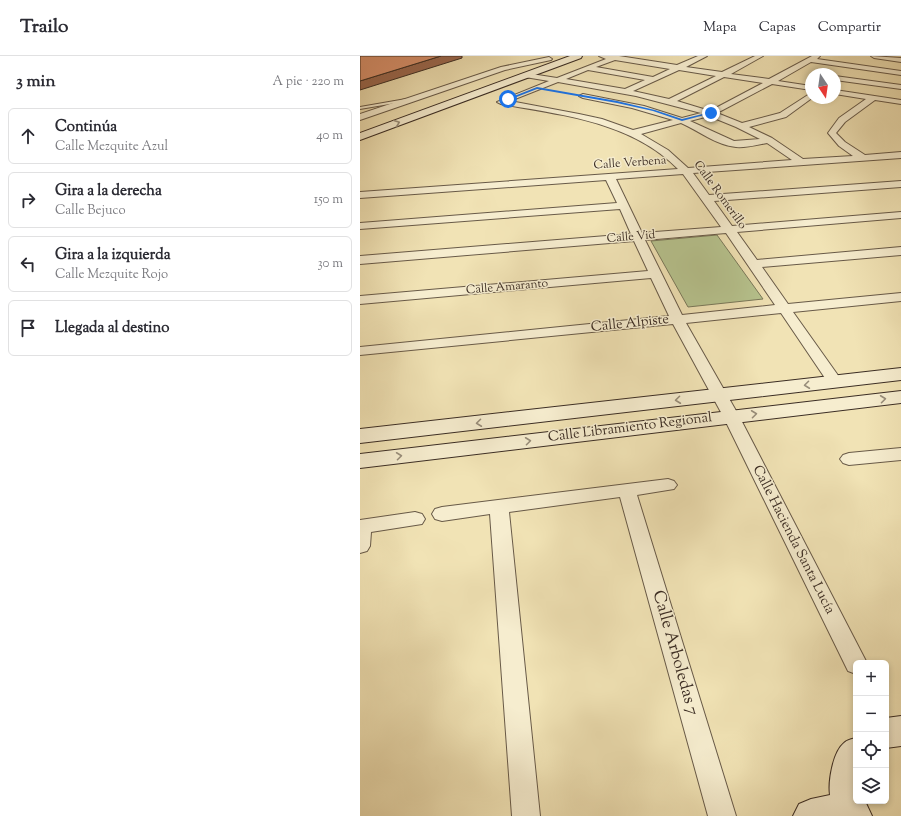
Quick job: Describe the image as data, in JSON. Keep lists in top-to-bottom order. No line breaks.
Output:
{"streets":{"main road":["Calle Libramiento Regional"],"street":["Calle Verbena","Calle Romerillo","Calle Vid","Calle Amaranto","Calle Alpiste","Calle Hacienda Santa Lucía","Calle Arboledas 7"]},"crossings":[["Calle Verbena","Calle Romerillo"],["Calle Verbena","Calle Hacienda Santa Lucía"],["Calle Romerillo","Calle Vid"],["Calle Romerillo","Calle Alpiste"],["Calle Romerillo","Calle Libramiento Regional"],["Calle Vid","Calle Hacienda Santa Lucía"],["Calle Amaranto","Calle Hacienda Santa Lucía"],["Calle Alpiste","Calle Hacienda Santa Lucía"],["Calle Libramiento Regional","Calle Hacienda Santa Lucía"]],"north":"bottom","page":{"header":"Trailo","nav":["Mapa","Capas","Compartir"],"heading":["3 min","A pie · 220 m"],"list":[["Continúa","Calle Mezquite Azul","40 m"],["Gira a la derecha","Calle Bejuco","150 m"],["Gira a la izquierda","Calle Mezquite Rojo","30 m"],"Llegada al destino"],"map_buttons":["+","−"]}}
